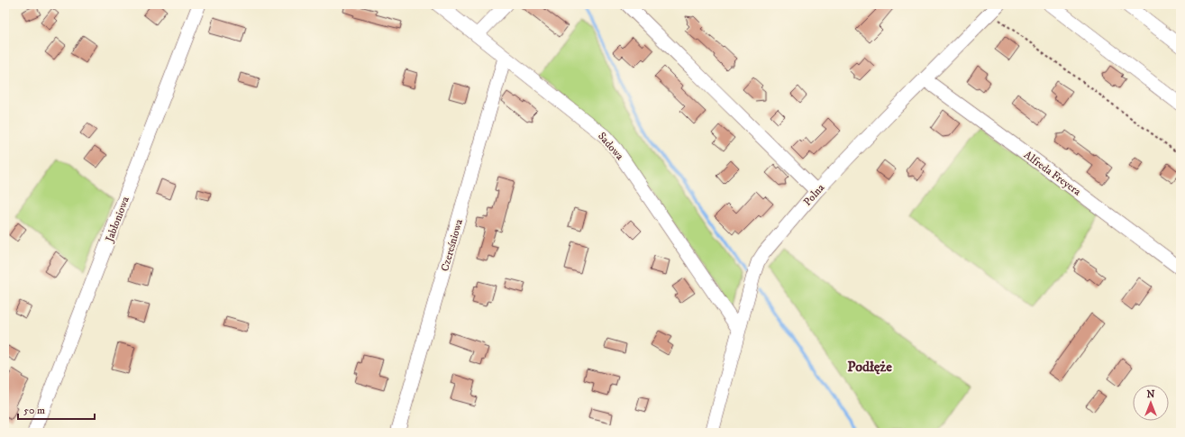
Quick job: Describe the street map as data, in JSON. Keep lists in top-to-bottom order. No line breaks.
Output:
{"streets":{"street":["Sadowa","Alfreda Freyera","Polna","Jabłoniowa","Czereśniowa"]},"crossings":[["Sadowa","Polna"],["Sadowa","Czereśniowa"],["Alfreda Freyera","Polna"]],"districts":["Podłęże"],"scale_bar":"50 m","north":"top"}
